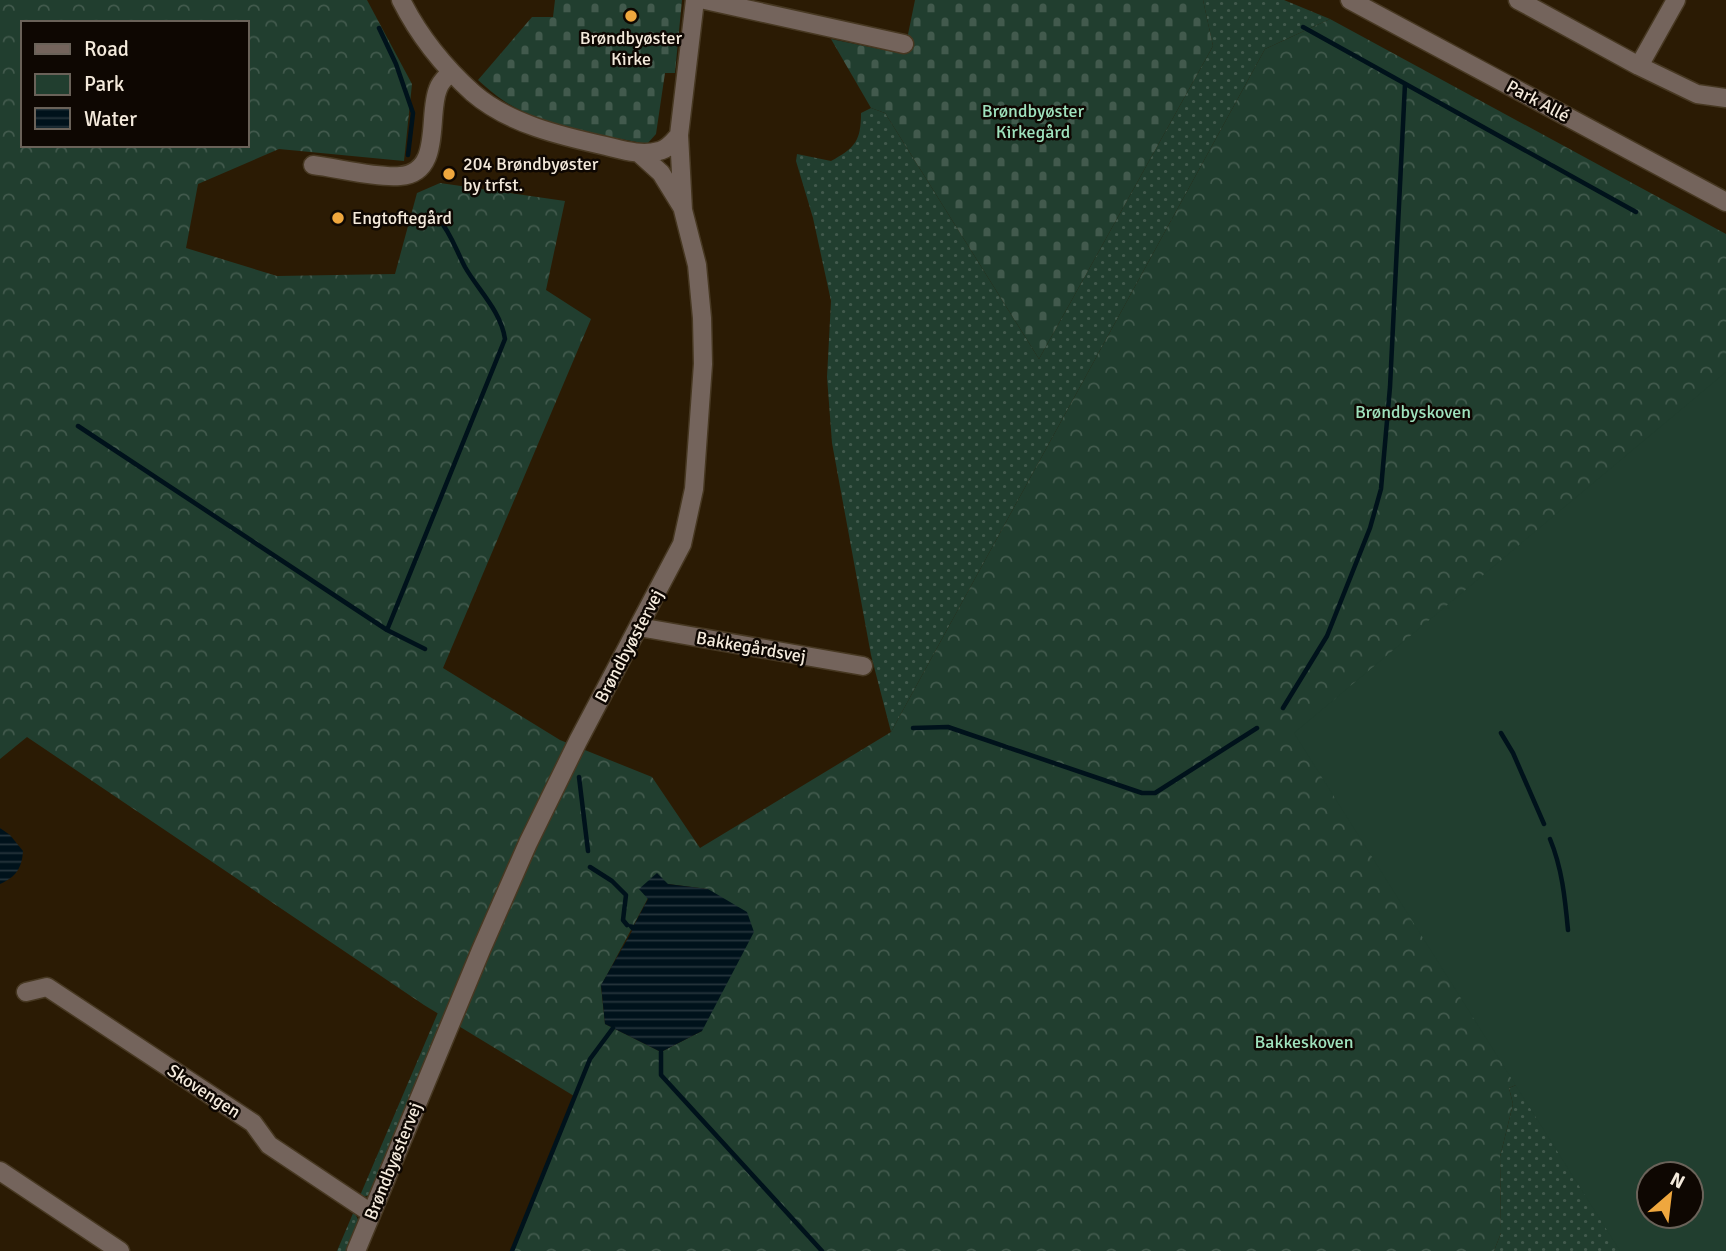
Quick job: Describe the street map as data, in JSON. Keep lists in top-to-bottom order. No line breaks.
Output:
{"streets":{"street":["Park Allé","Brøndbyøstervej","Bakkegårdsvej","Skovengen"]},"crossings":[["Brøndbyøstervej","Bakkegårdsvej"],["Brøndbyøstervej","Skovengen"]],"parks":["Brøndbyøster Kirkegård","Brøndbyskoven","Bakkeskoven"],"places":["Brøndbyøster Kirke","204 Brøndbyøster by trfst.","Engtoftegård"],"legend":["Road","Park","Water"],"north":"top right"}
